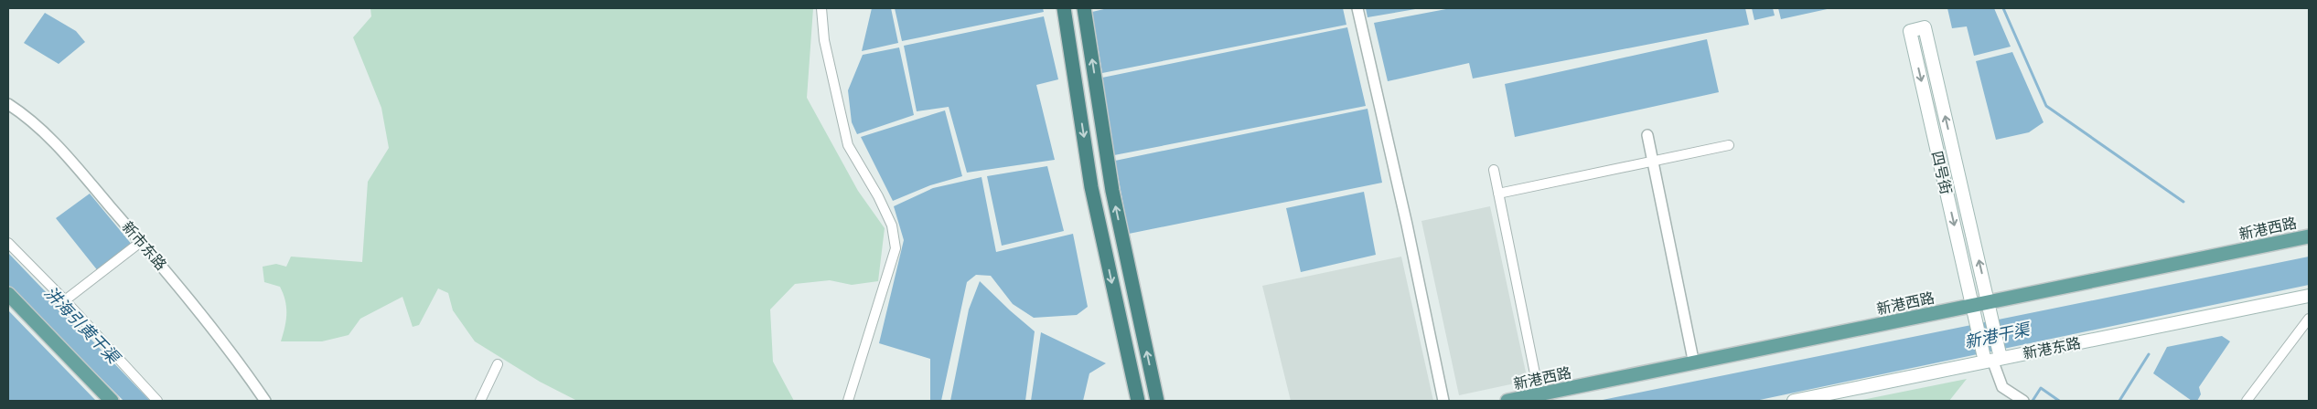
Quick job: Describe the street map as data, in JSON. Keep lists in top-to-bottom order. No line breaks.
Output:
{"streets":{"main road":["四号街","新港西路","新港东路"],"street":["新市东路"]},"crossings":[["四号街","新港东路"]],"water":["汫海引黄干渠","新港干渠"]}
